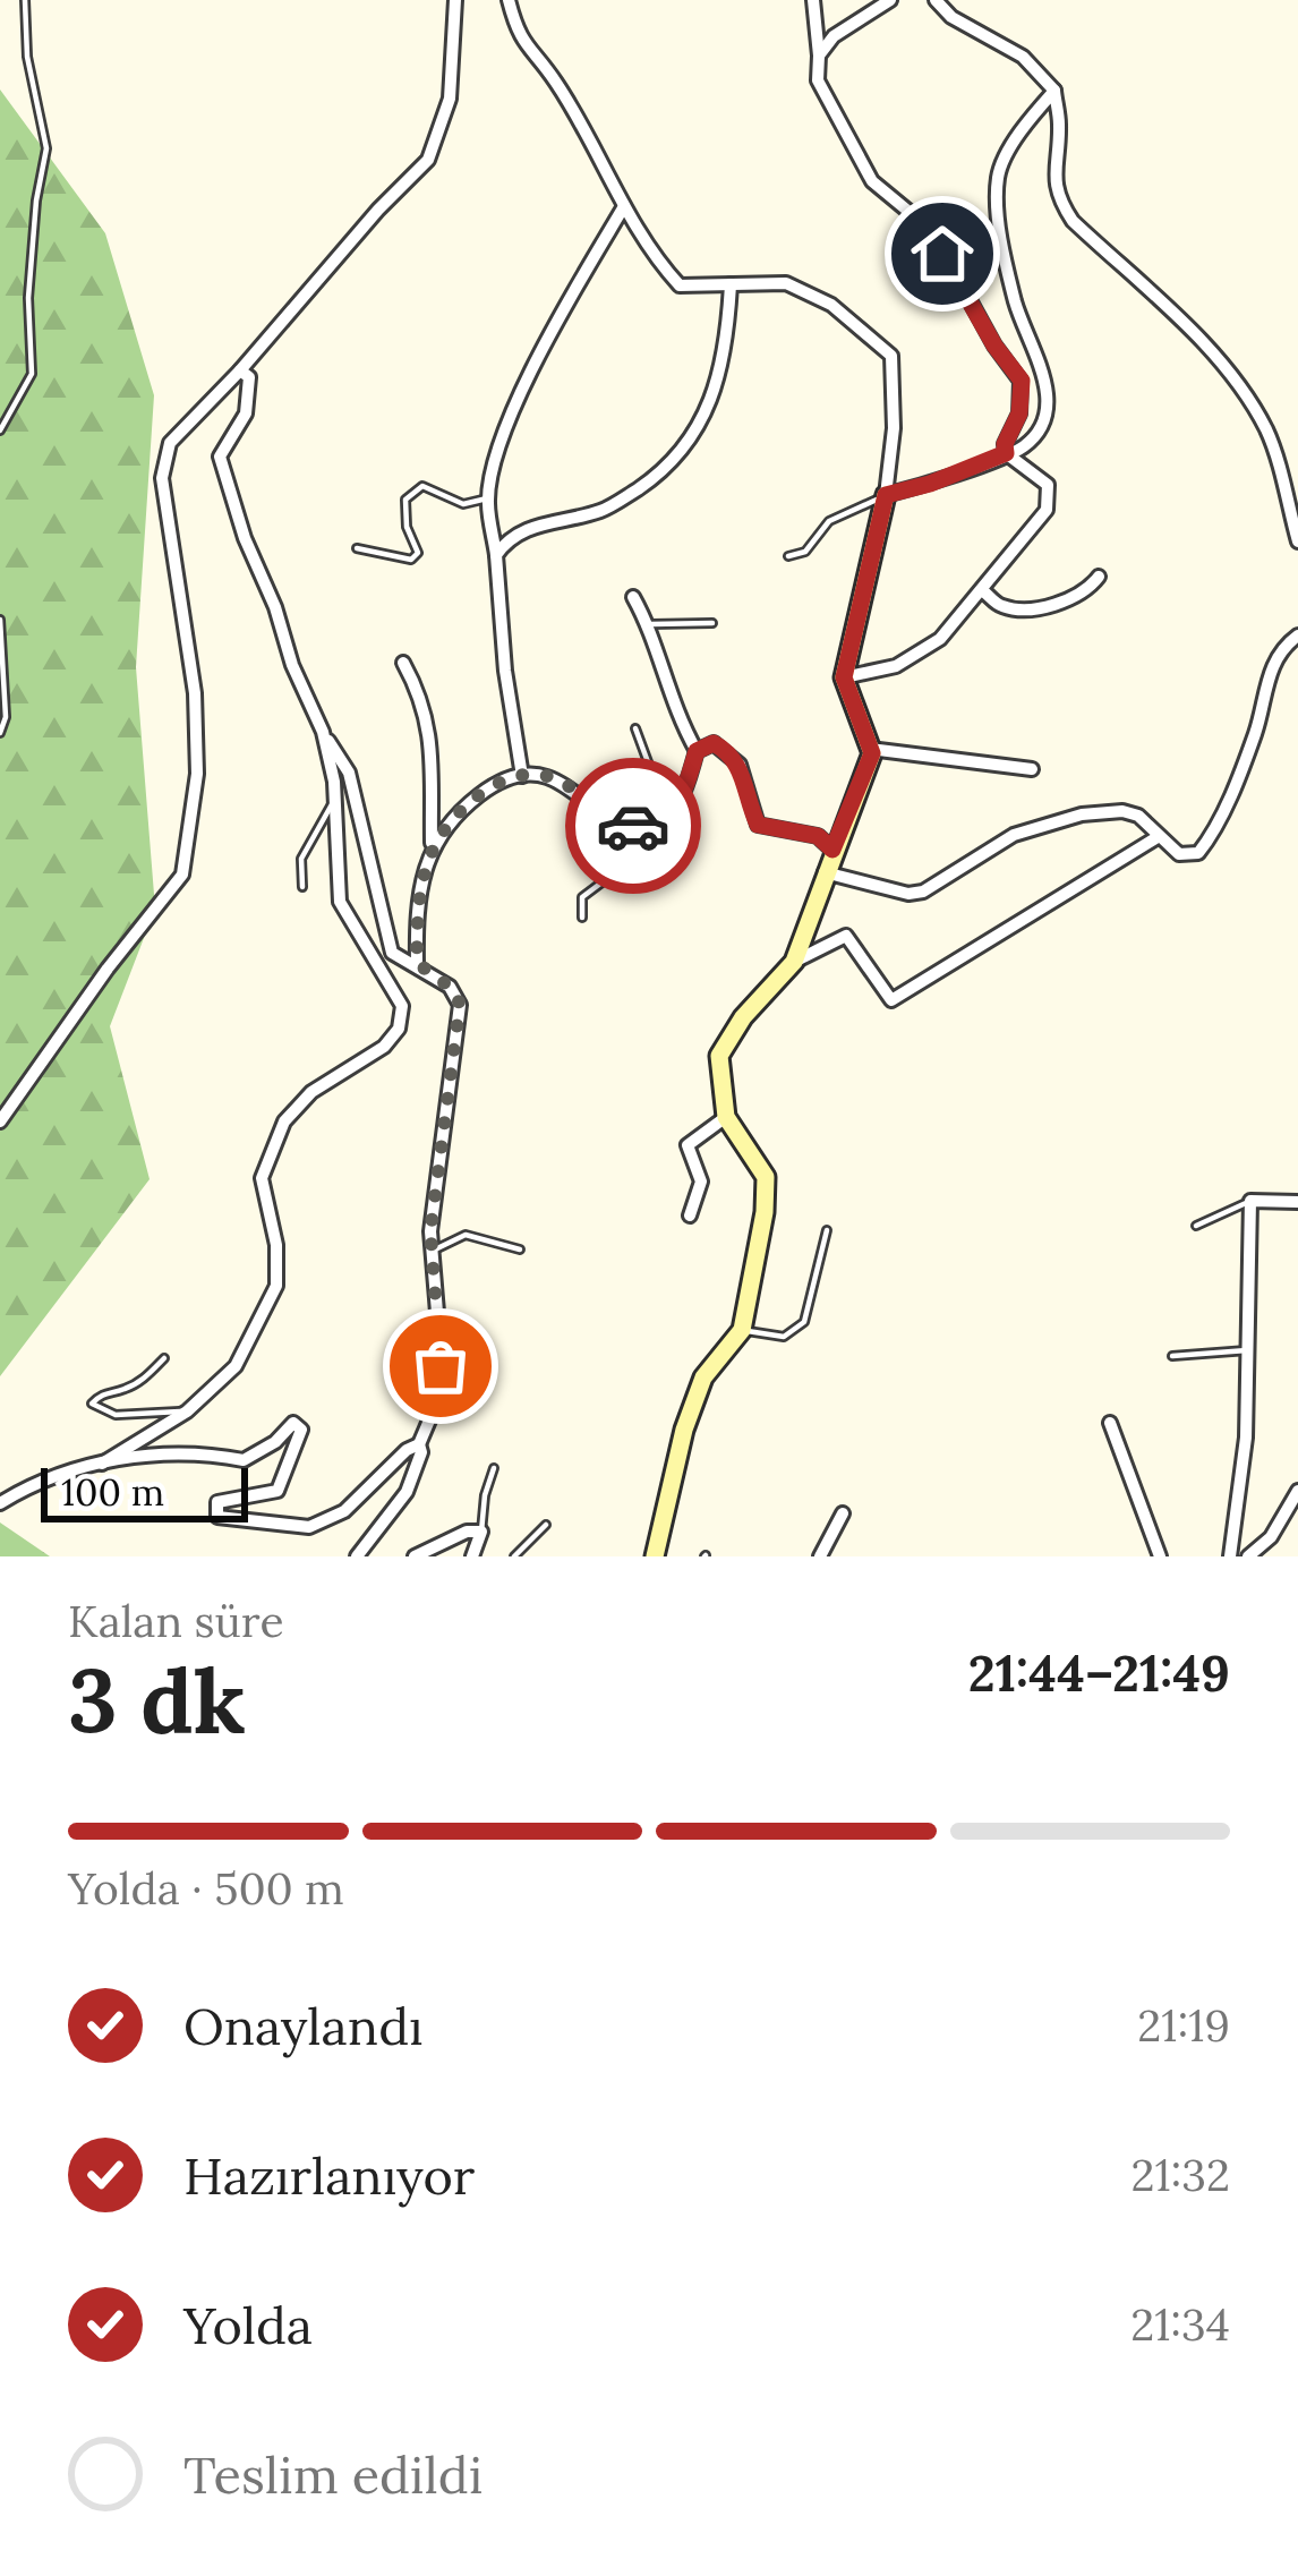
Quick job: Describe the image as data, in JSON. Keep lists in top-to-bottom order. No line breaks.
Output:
{"scale_bar":"100 m","page":{"scale":"100 m","heading":["3 dk","Kalan süre","21:44–21:49"],"bar":"Yolda · 500 m","list":[["Onaylandı","21:19"],["Hazırlanıyor","21:32"],["Yolda","21:34"],"Teslim edildi"]}}
